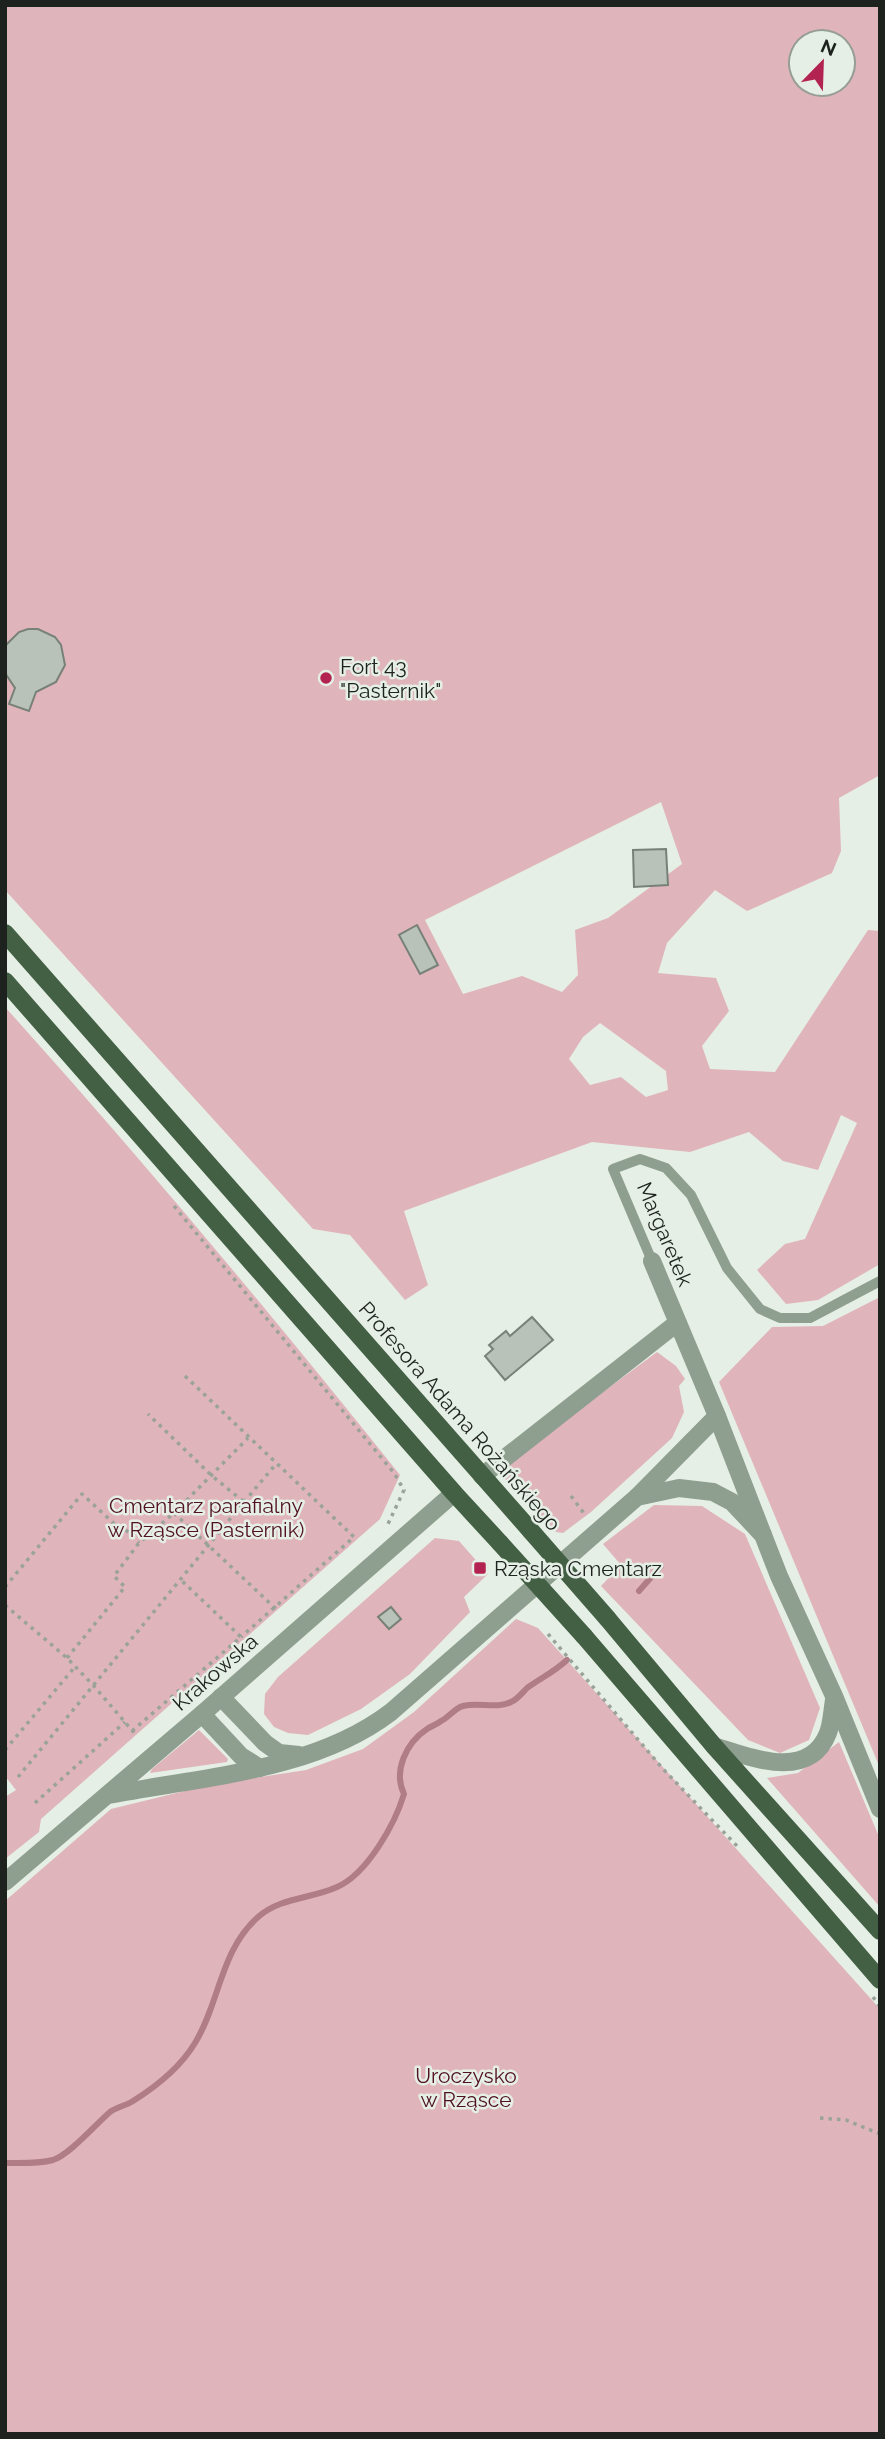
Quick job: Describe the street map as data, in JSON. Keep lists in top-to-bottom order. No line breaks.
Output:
{"streets":{"main road":["Profesora Adama Rożańskiego"],"street":["Margaretek","Krakowska"]},"parks":["Cmentarz parafialny w Rząsce (Pasternik)","Uroczysko w Rząsce"],"places":{"other":["Fort 43 \"Pasternik\""],"transit":["Rząska Cmentarz"]},"north":"top right"}
